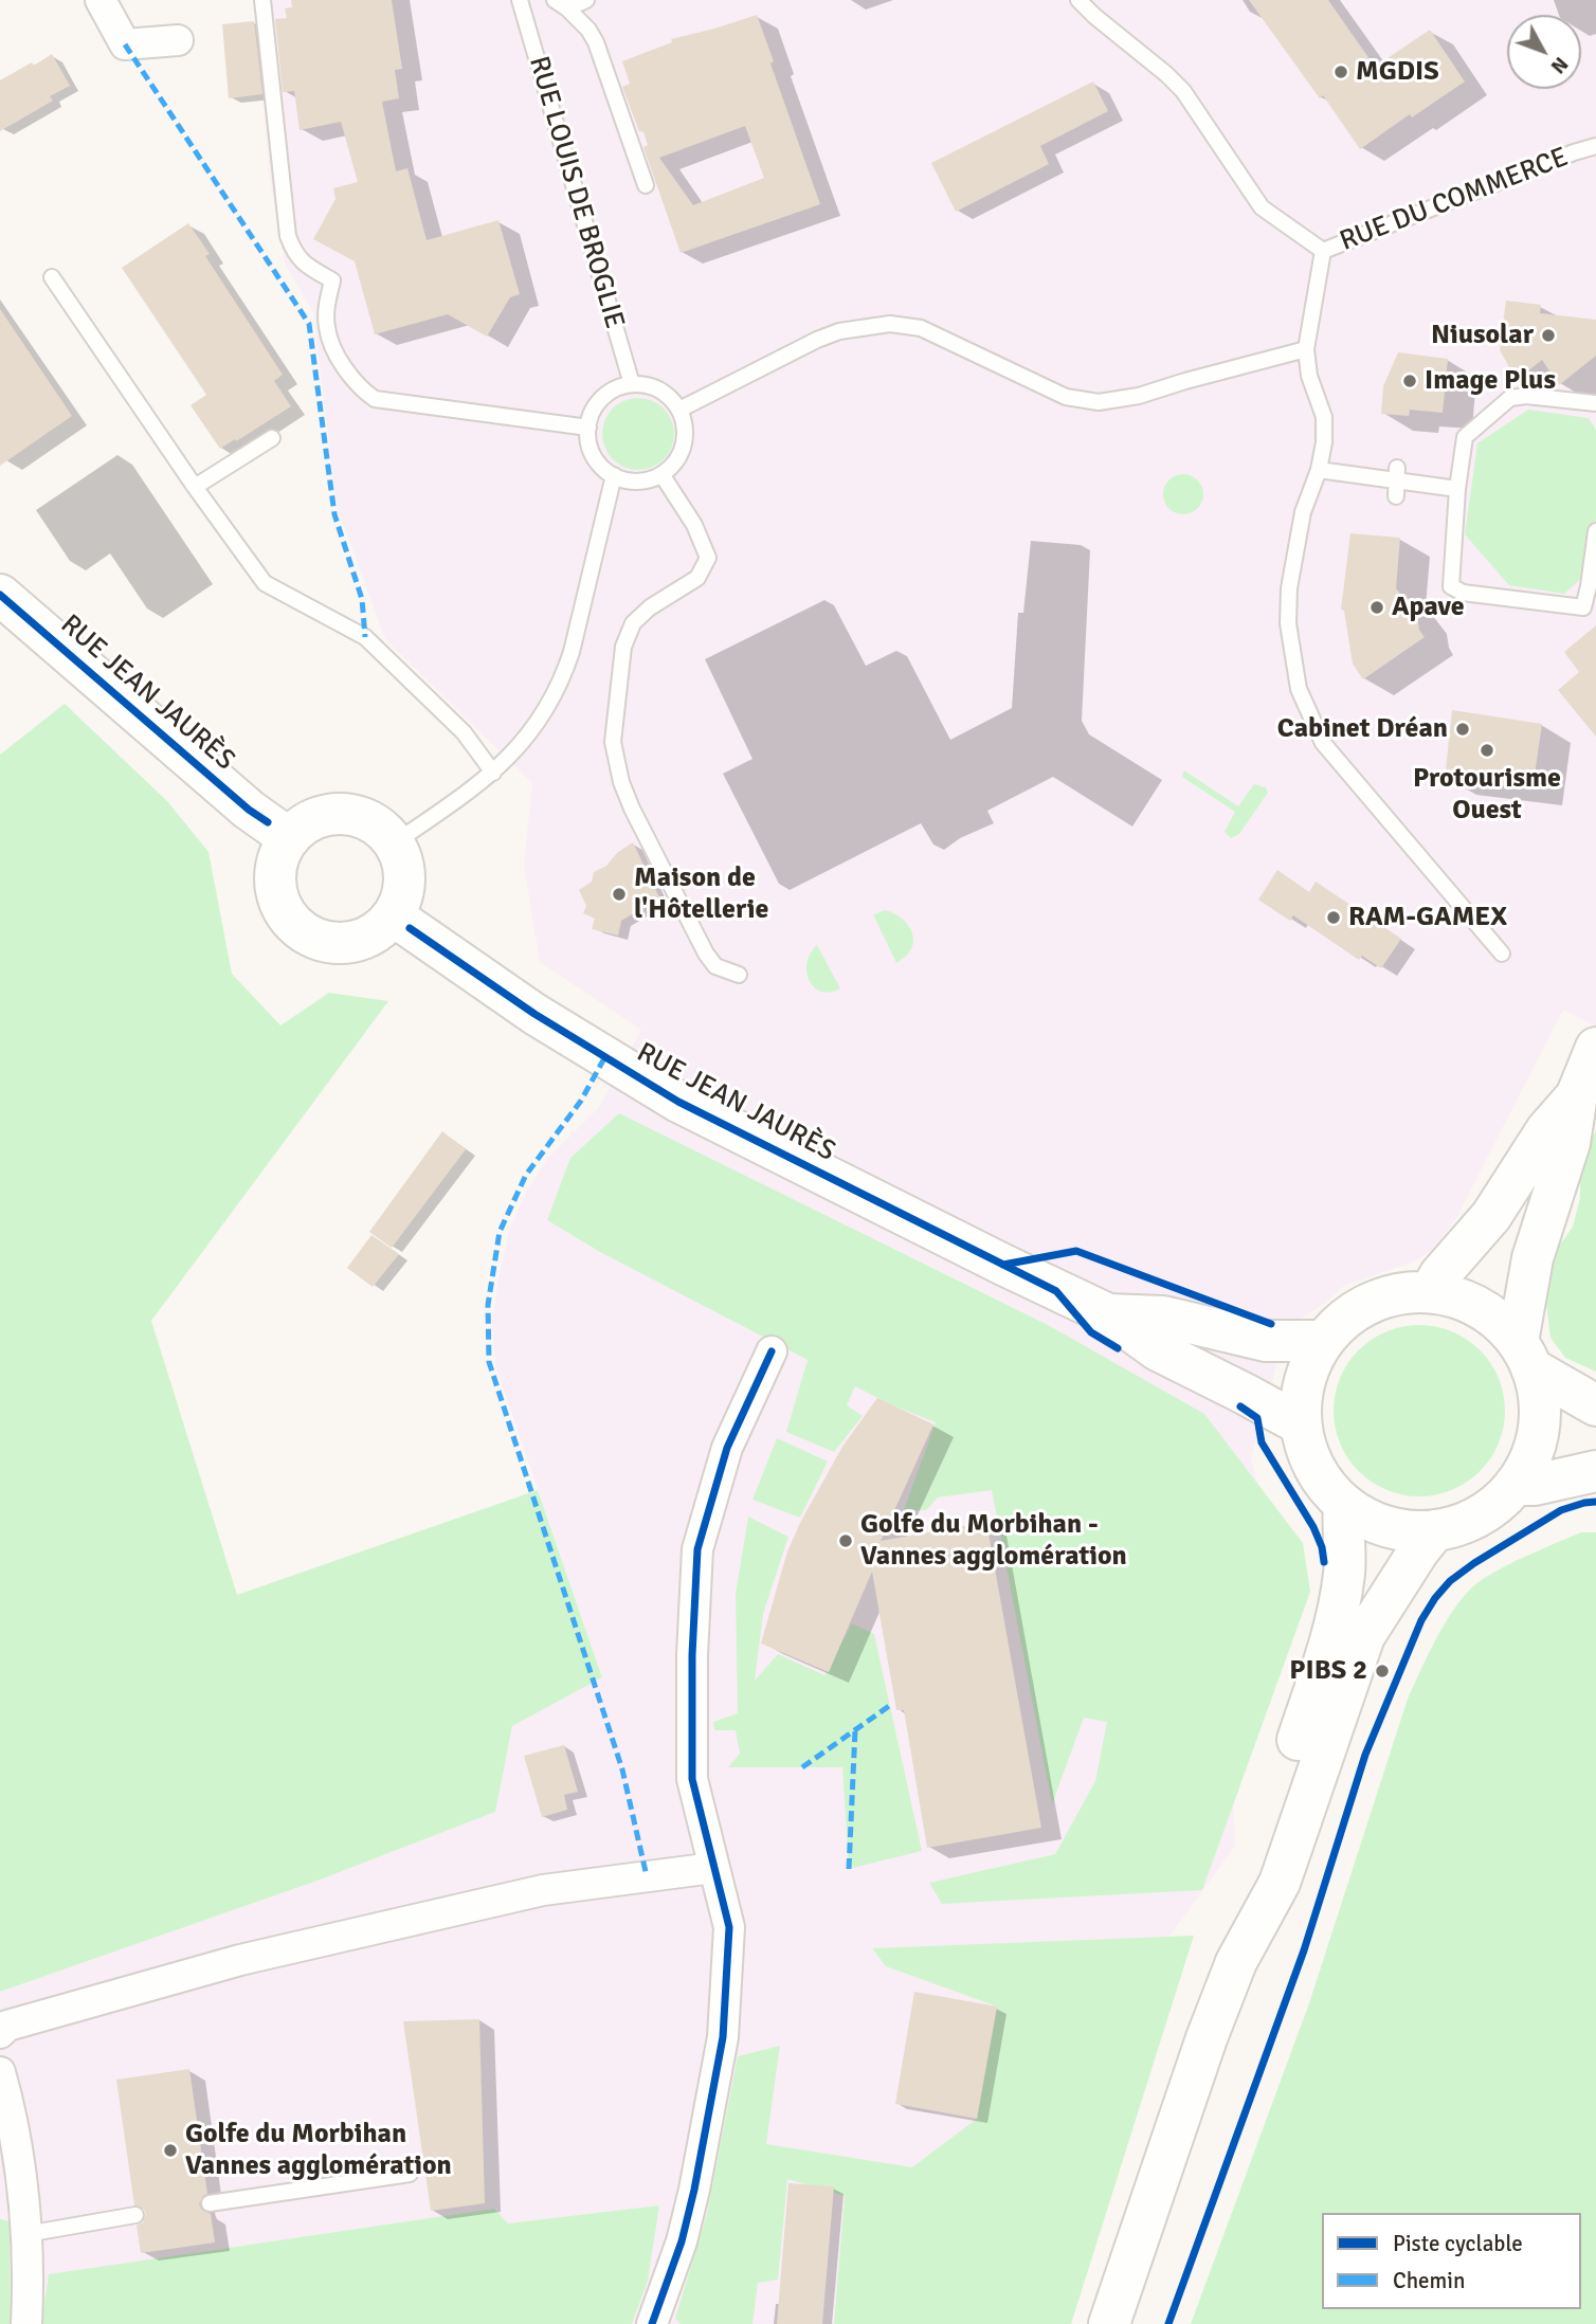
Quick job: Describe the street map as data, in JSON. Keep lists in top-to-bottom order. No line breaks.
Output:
{"streets":{"main road":["RUE JEAN JAURÈS"],"lane":["RUE LOUIS DE BROGLIE","RUE DU COMMERCE"]},"places":["MGDIS","Niusolar","Image Plus","Apave","Cabinet Dréan","Protourisme Ouest","Maison de l'Hôtellerie","RAM-GAMEX","Golfe du Morbihan - Vannes agglomération","PIBS 2","Golfe du Morbihan Vannes agglomération"],"legend":["Piste cyclable","Chemin"],"north":"bottom right"}
